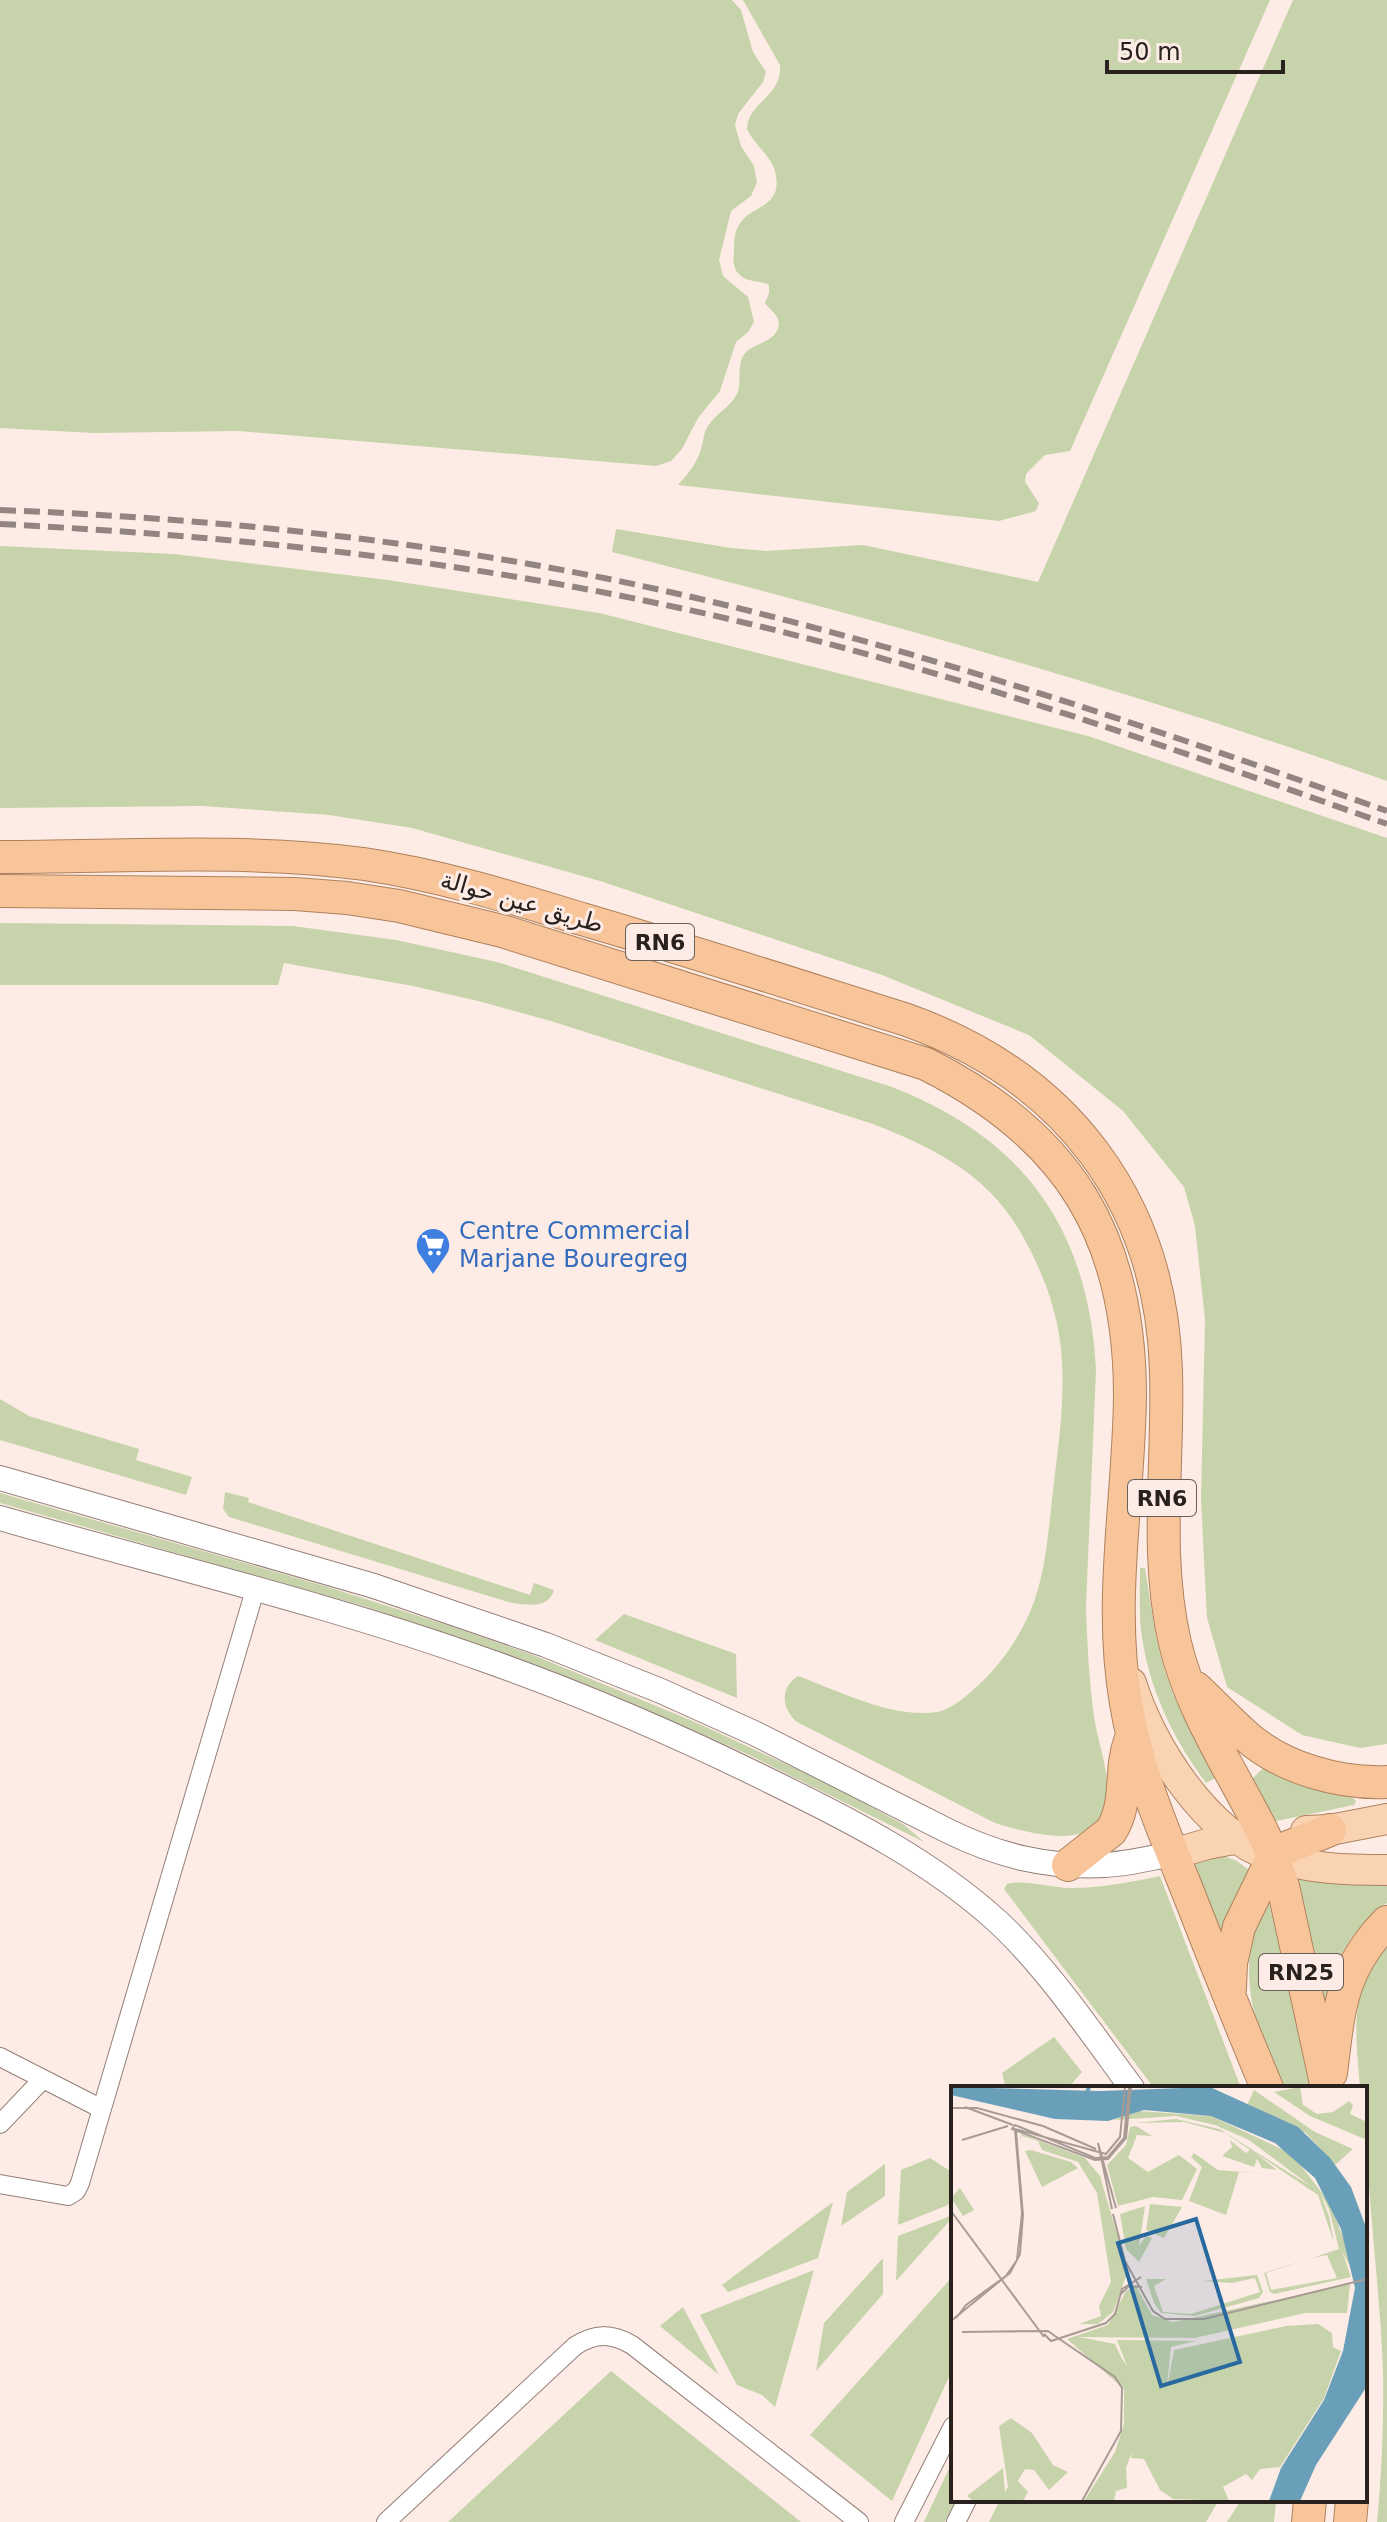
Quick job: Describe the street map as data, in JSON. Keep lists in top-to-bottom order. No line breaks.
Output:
{"streets":{"highway":["طريق عين حوالة","RN6","RN25"]},"crossings":[["طريق عين حوالة","RN6"],["RN6","RN25"]],"places":{"supermarket":["Centre Commercial Marjane Bouregreg"]},"scale_bar":"50 m"}
